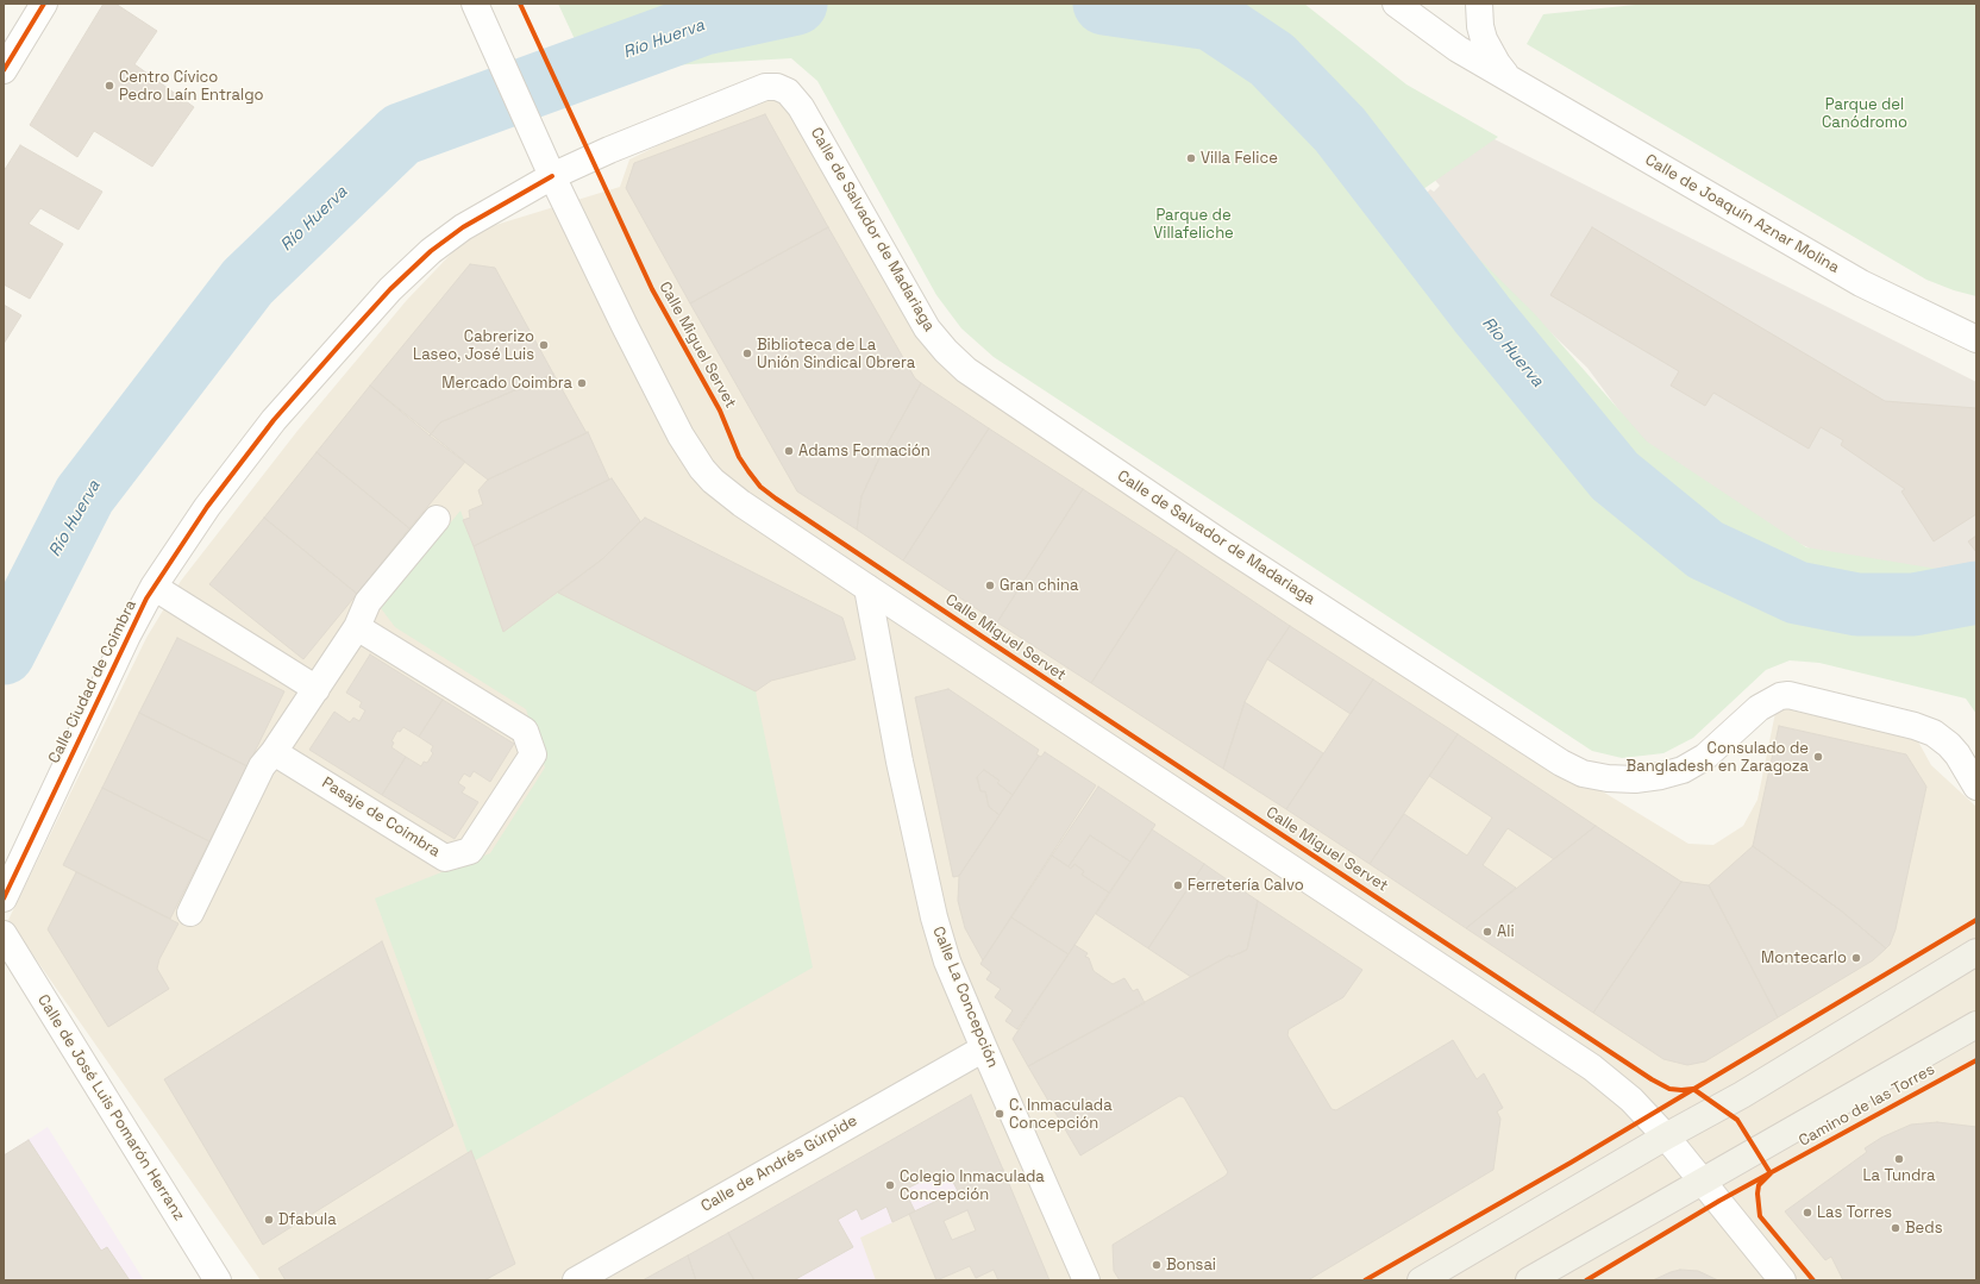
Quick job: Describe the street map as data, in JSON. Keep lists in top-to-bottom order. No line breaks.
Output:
{"streets":{"main road":["Camino de las Torres"],"street":["Calle de Joaquín Aznar Molina","Calle de Salvador de Madariaga","Calle Ciudad de Coimbra","Pasaje de Coimbra","Calle La Concepción","Calle de José Luis Pomarón Herranz","Calle de Andrés Gúrpide"],"cycle path":["Calle Miguel Servet"]},"crossings":[["Calle de Salvador de Madariaga","Calle Ciudad de Coimbra"],["Calle La Concepción","Calle de Andrés Gúrpide"]],"water":["Río Huerva"],"parks":["Parque del Canódromo","Parque de Villafeliche"],"places":["Centro Cívico Pedro Laín Entralgo","Villa Felice","Cabrerizo Laseo, José Luis","Biblioteca de La Unión Sindical Obrera","Mercado Coimbra","Adams Formación","Gran china","Consulado de Bangladesh en Zaragoza","Ferretería Calvo","Ali","Montecarlo","C. Inmaculada Concepción","La Tundra","Colegio Inmaculada Concepción","Las Torres","Dfabula","Beds","Bonsai"]}
